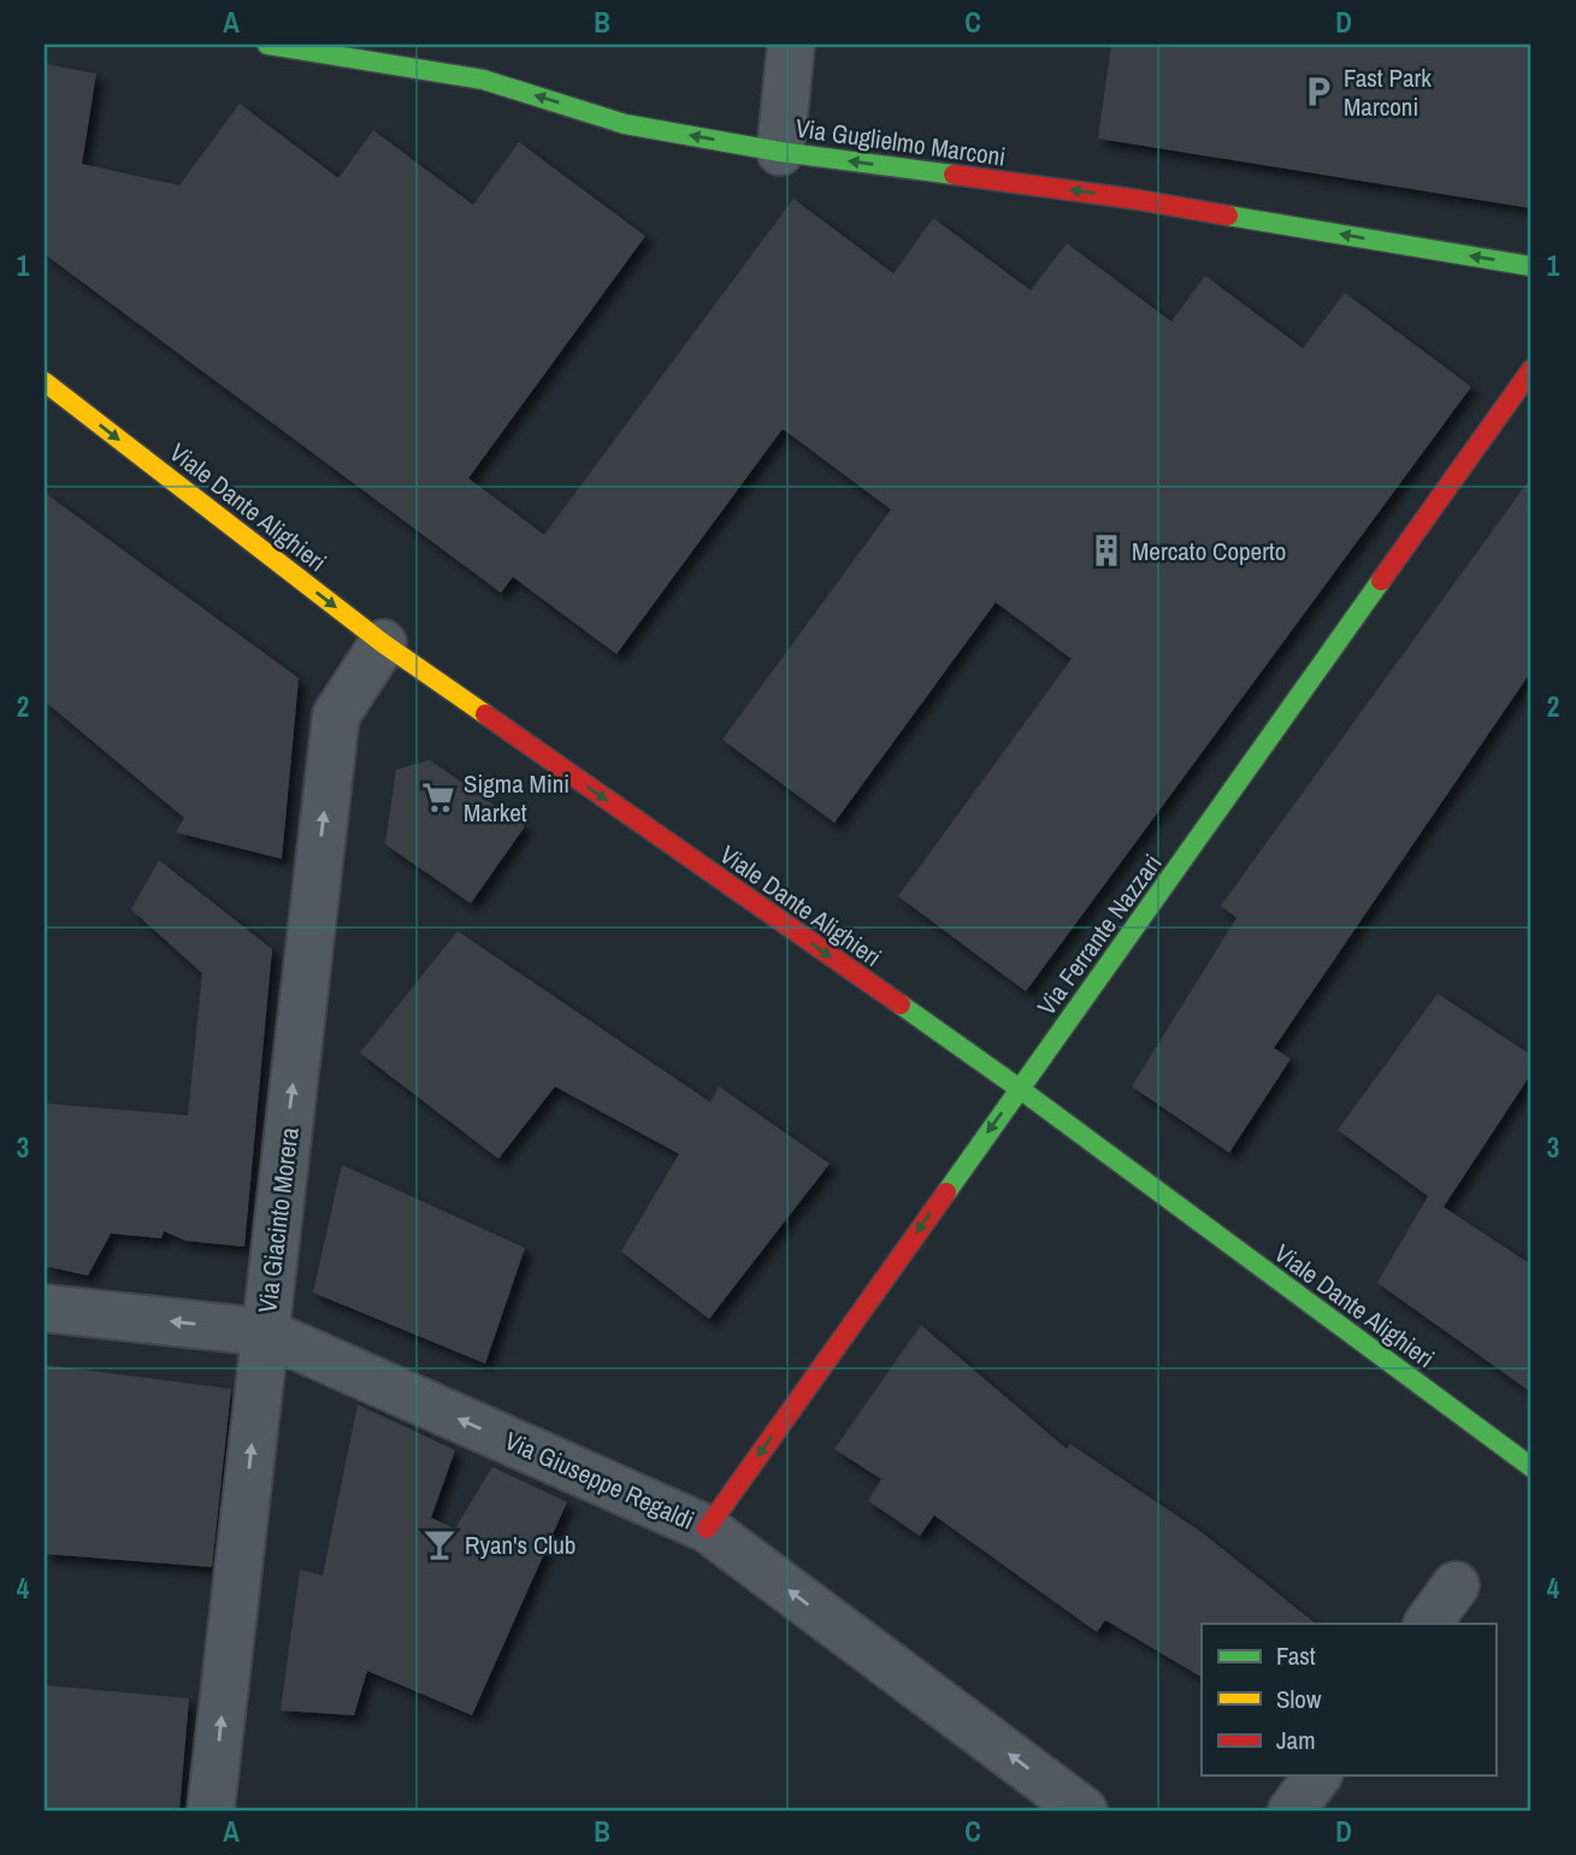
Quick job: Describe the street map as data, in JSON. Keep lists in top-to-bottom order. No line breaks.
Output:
{"streets":{"main road":["Via Guglielmo Marconi","Viale Dante Alighieri","Via Ferrante Nazzari"],"street":["Via Giacinto Morera","Via Giuseppe Regaldi"]},"crossings":[["Viale Dante Alighieri","Via Ferrante Nazzari"],["Viale Dante Alighieri","Via Giacinto Morera"],["Via Ferrante Nazzari","Via Giuseppe Regaldi"],["Via Giacinto Morera","Via Giuseppe Regaldi"]],"one_way":["Via Guglielmo Marconi","Viale Dante Alighieri","Via Ferrante Nazzari","Via Giacinto Morera","Via Giuseppe Regaldi"],"places":{"parking":["Fast Park Marconi"],"building":["Mercato Coperto"],"supermarket":["Sigma Mini Market"],"bar":["Ryan's Club"]},"legend":["Fast","Slow","Jam"],"grid":{"columns":["A","B","C","D"],"rows":["1","2","3","4"]}}
